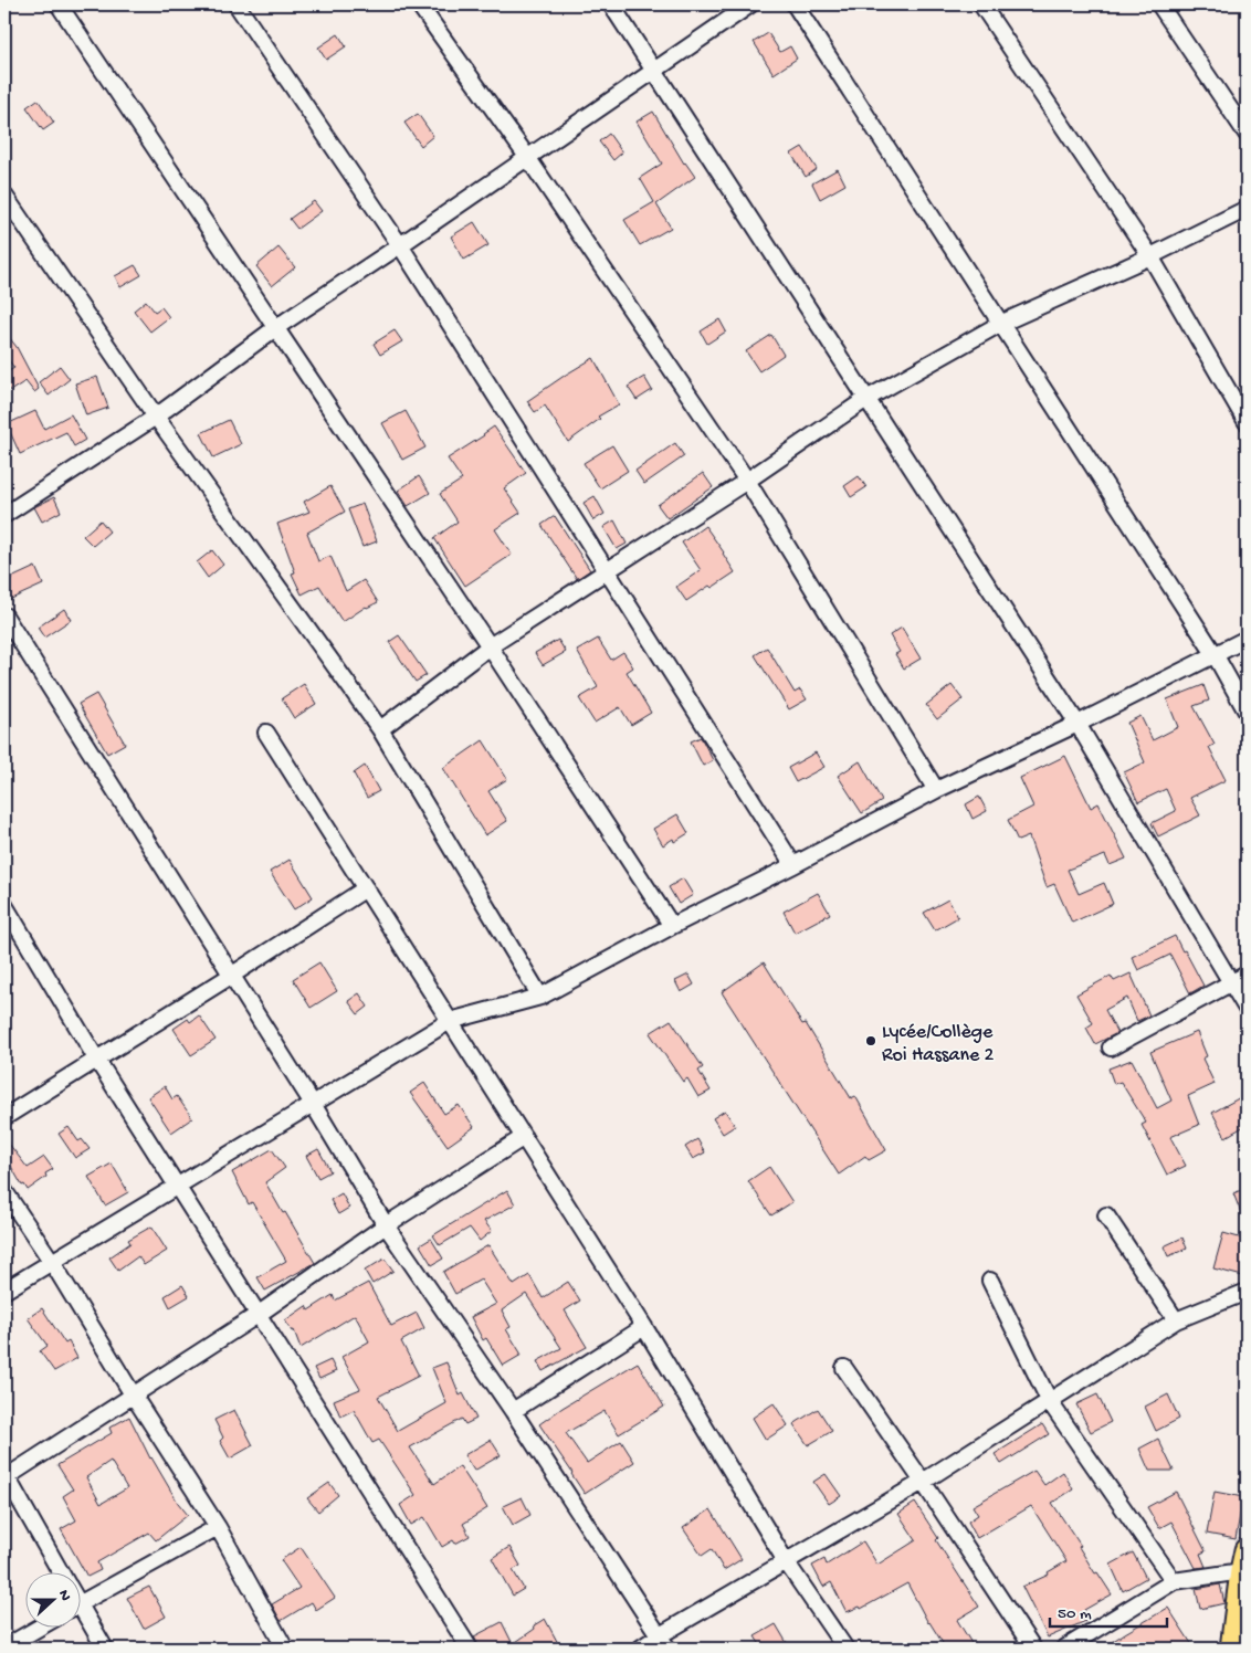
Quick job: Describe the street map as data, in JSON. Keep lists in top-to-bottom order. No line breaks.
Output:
{"places":["Lycée/Collège Roi Hassane 2"],"scale_bar":"50 m","north":"right"}
